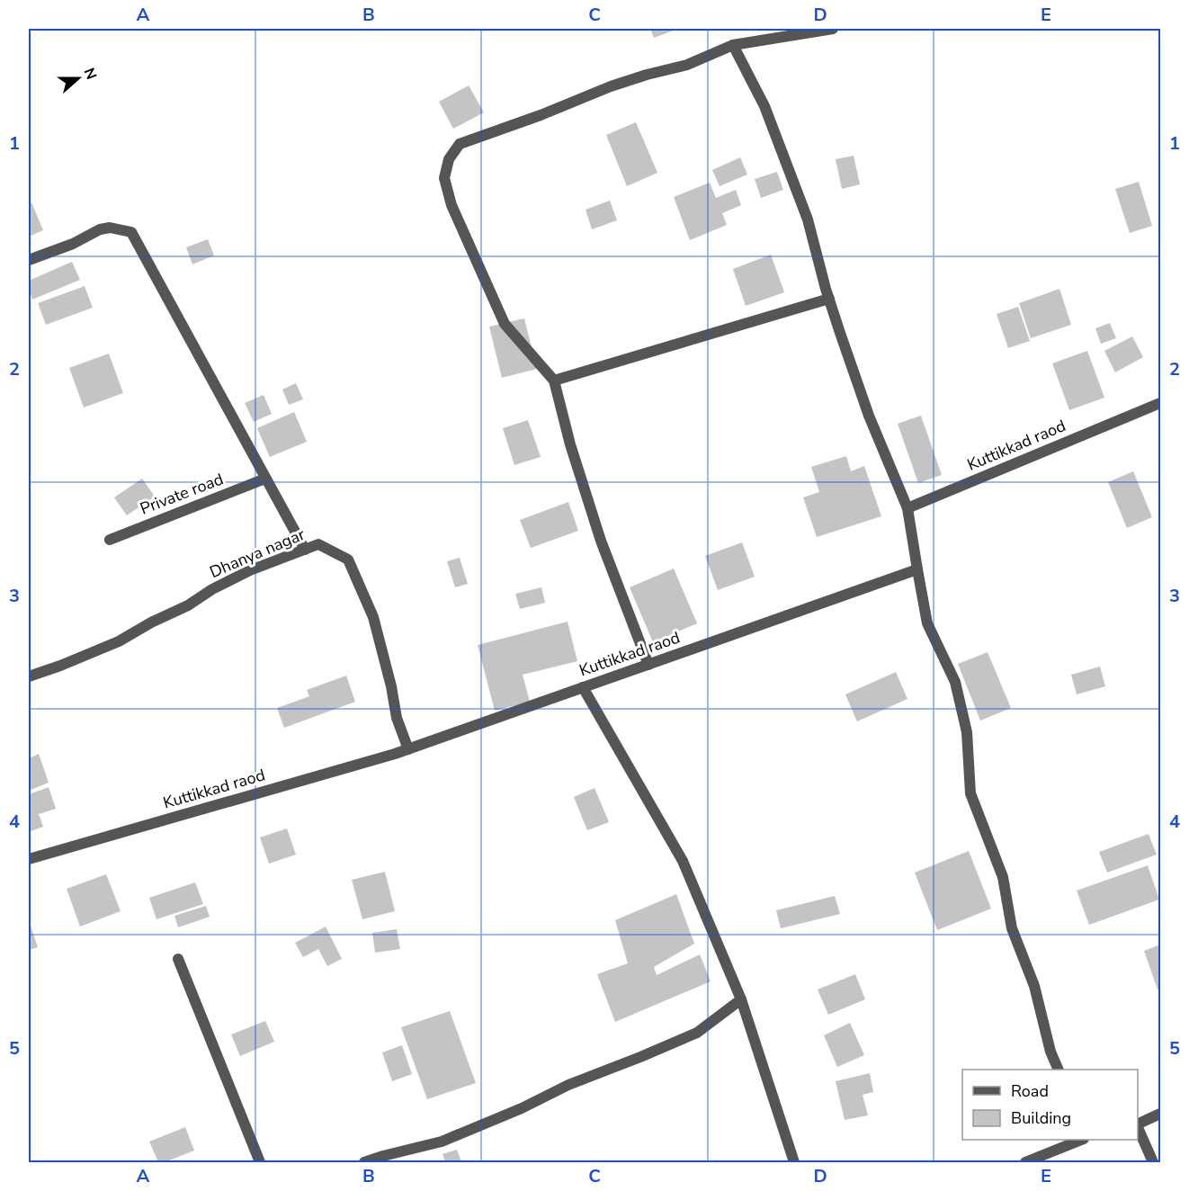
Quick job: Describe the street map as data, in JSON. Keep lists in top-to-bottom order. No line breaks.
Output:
{"streets":{"street":["Kuttikkad raod","Private road","Dhanya nagar"]},"crossings":[["Kuttikkad raod","Dhanya nagar"]],"legend":["Road","Building"],"north":"right","grid":{"columns":["A","B","C","D","E"],"rows":["1","2","3","4","5"]}}
